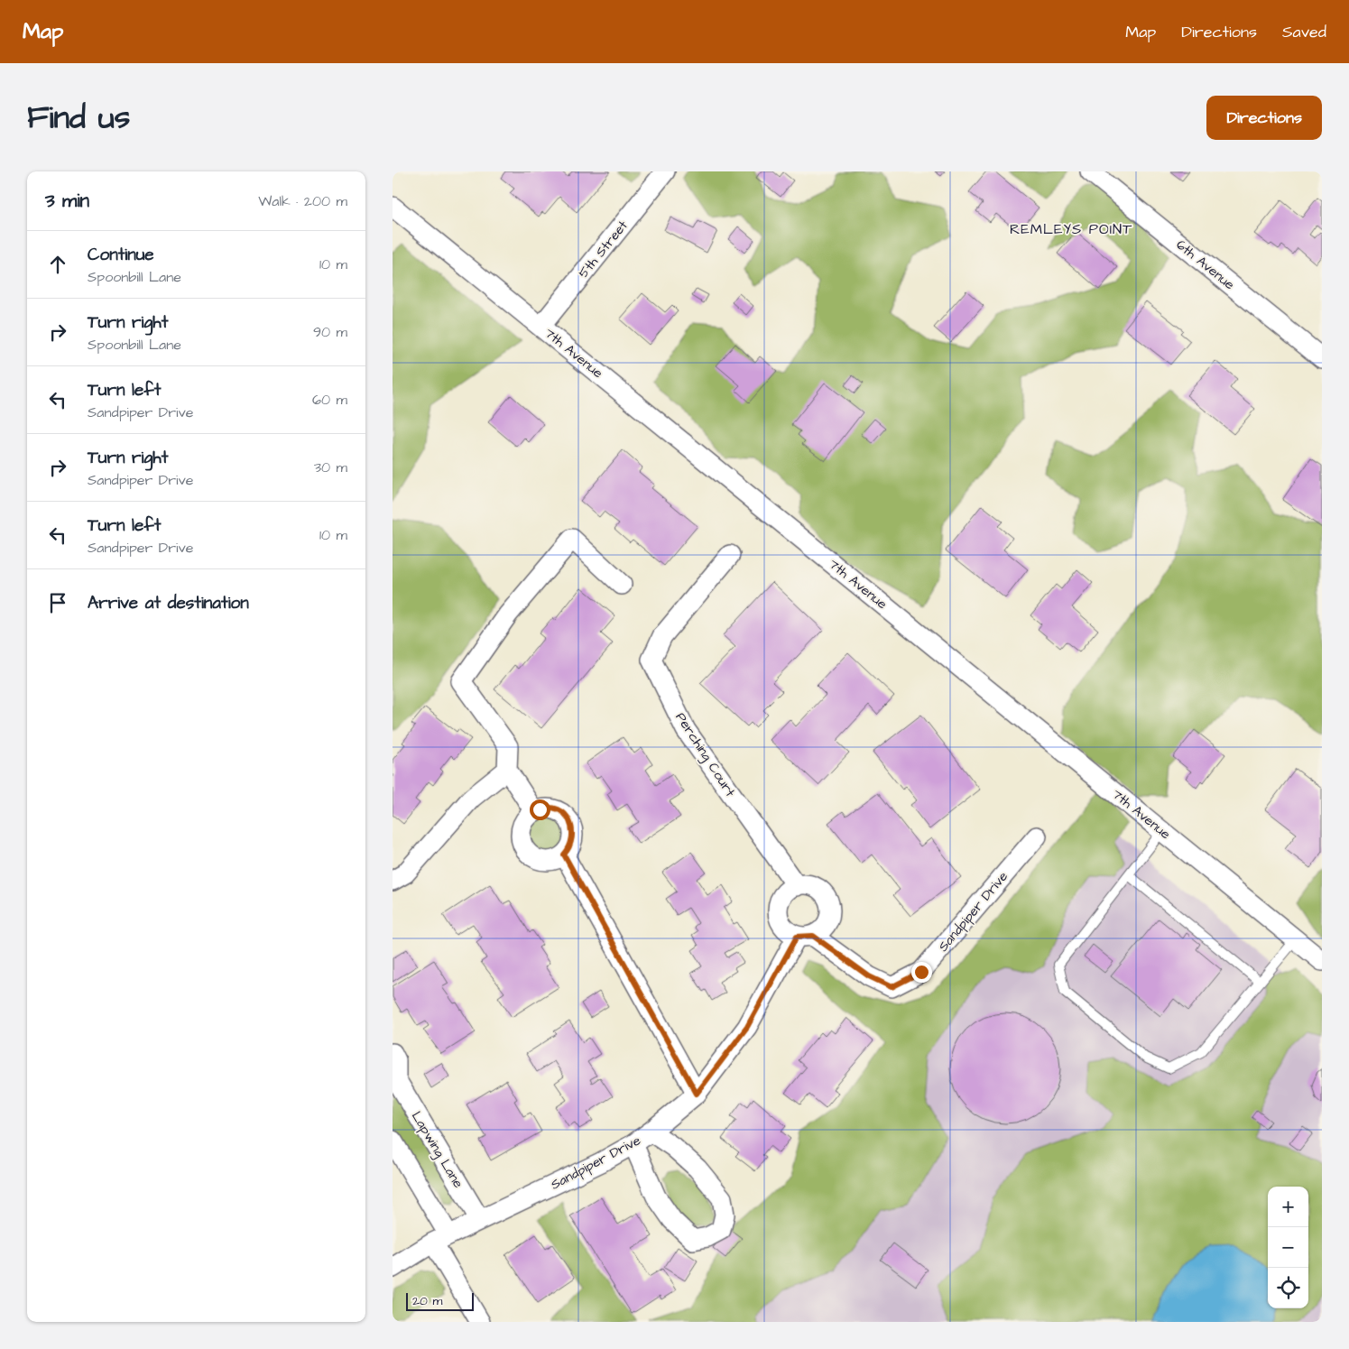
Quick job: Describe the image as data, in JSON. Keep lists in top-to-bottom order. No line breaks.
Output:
{"streets":{"street":["5th Street","6th Avenue","7th Avenue","Perching Court","Sandpiper Drive","Lapwing Lane"]},"crossings":[["5th Street","7th Avenue"],["Perching Court","Sandpiper Drive"],["Sandpiper Drive","Lapwing Lane"]],"districts":["REMLEYS POINT"],"scale_bar":"20 m","page":{"header":"Map","nav":["Map","Directions","Saved"],"title":"Find us","buttons":"Directions","heading":["3 min","Walk · 200 m"],"list":[["Continue","Spoonbill Lane","10 m"],["Turn right","Spoonbill Lane","90 m"],["Turn left","Sandpiper Drive","60 m"],["Turn right","Sandpiper Drive","30 m"],["Turn left","Sandpiper Drive","10 m"],"Arrive at destination"],"map_buttons":["+","−"],"scale":"20 m"}}
